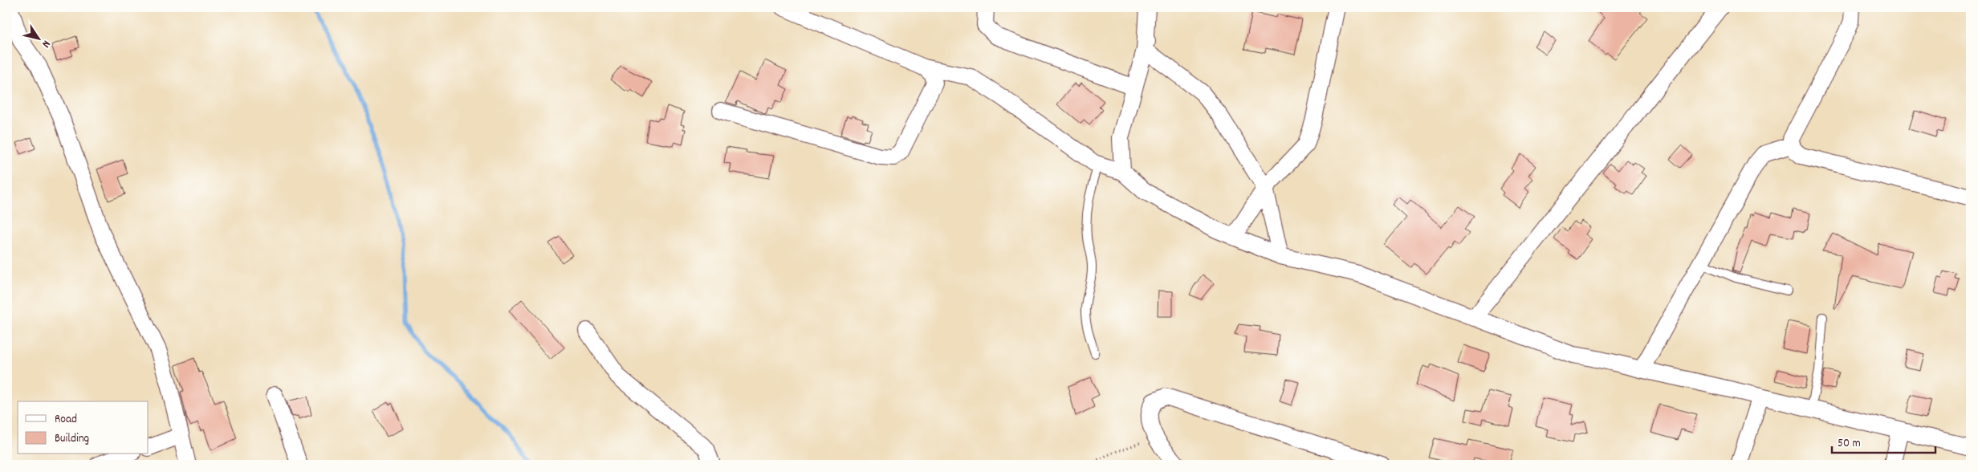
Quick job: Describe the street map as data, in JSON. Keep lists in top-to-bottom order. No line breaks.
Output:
{"legend":["Road","Building"],"scale_bar":"50 m","north":"bottom right"}
